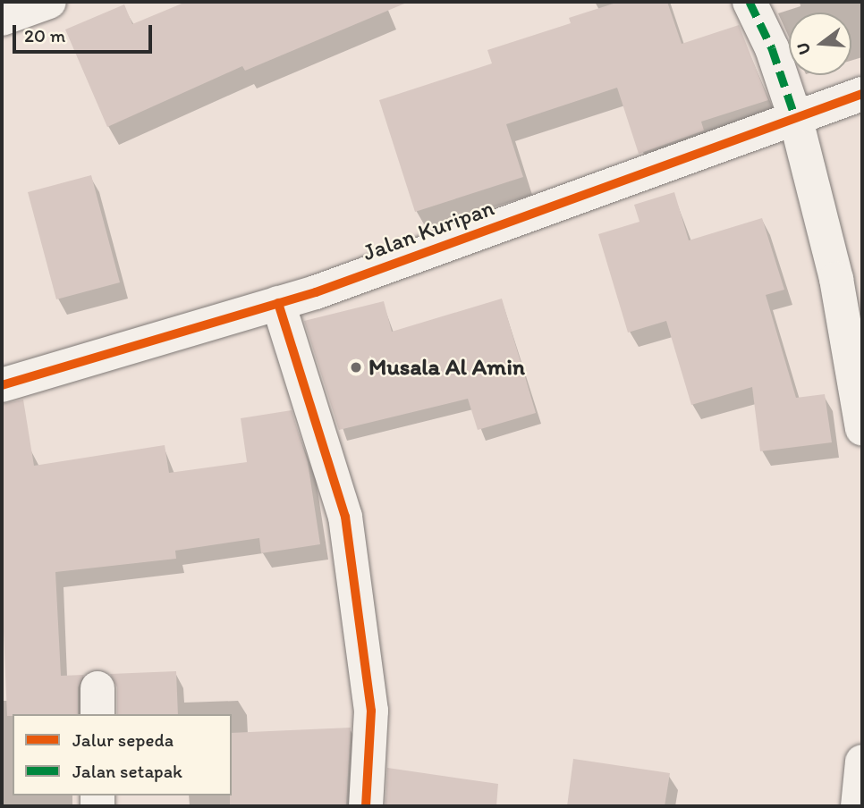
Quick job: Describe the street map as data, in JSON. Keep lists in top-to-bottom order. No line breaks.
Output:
{"streets":{"street":["Jalan Kuripan"]},"places":["Musala Al Amin"],"legend":["Jalur sepeda","Jalan setapak"],"scale_bar":"20 m","north":"left"}
